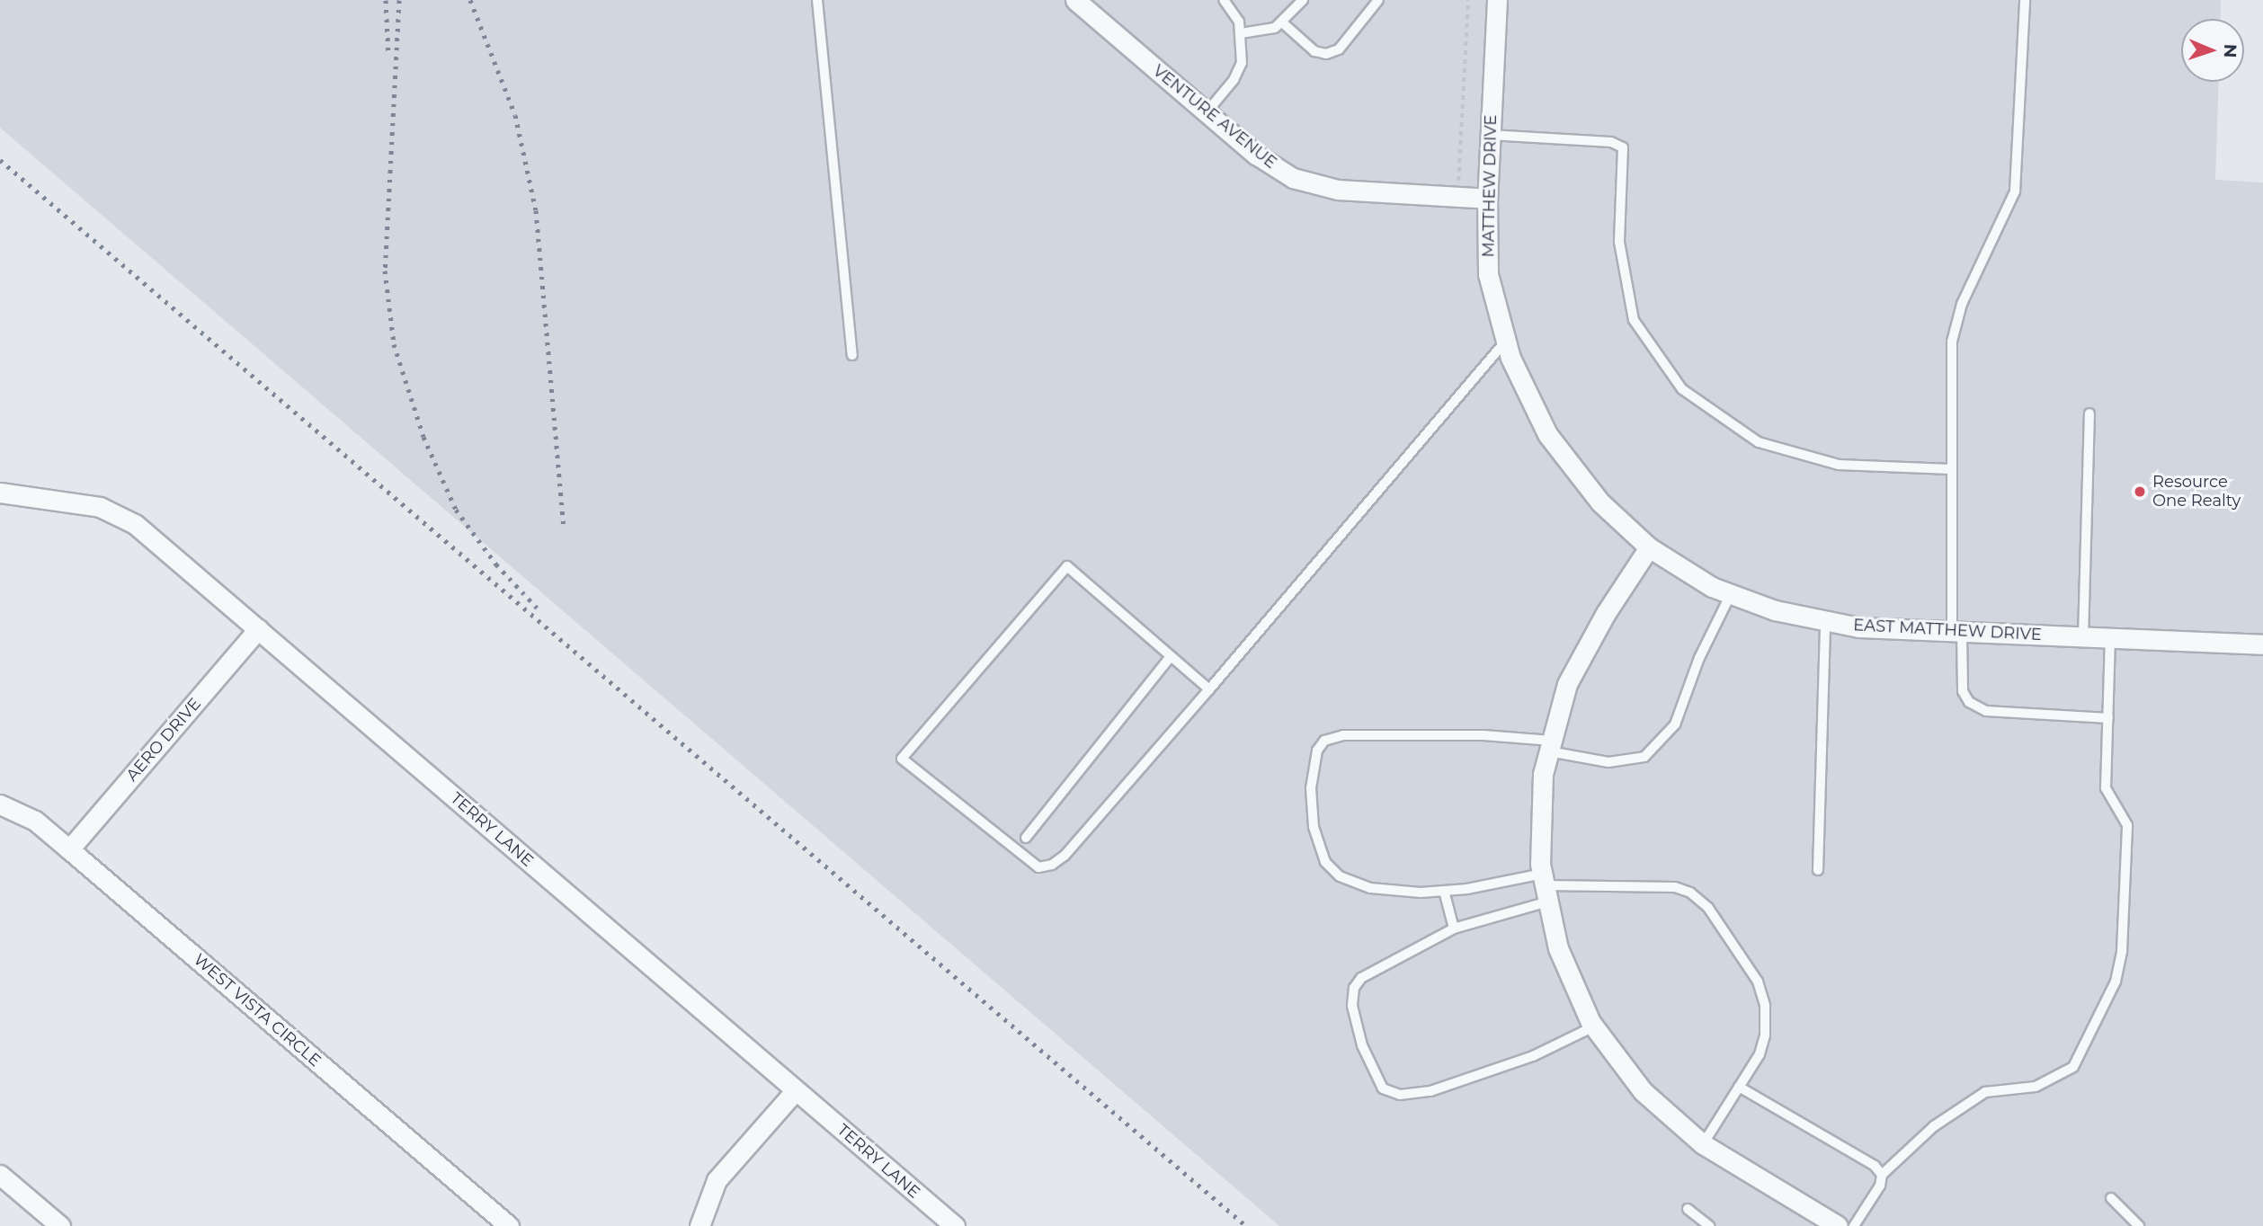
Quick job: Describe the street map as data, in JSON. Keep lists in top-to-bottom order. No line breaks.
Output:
{"streets":{"street":["VENTURE AVENUE","MATTHEW DRIVE","EAST MATTHEW DRIVE","AERO DRIVE","TERRY LANE","WEST VISTA CIRCLE"]},"crossings":[["VENTURE AVENUE","MATTHEW DRIVE"],["MATTHEW DRIVE","EAST MATTHEW DRIVE"],["AERO DRIVE","TERRY LANE"],["AERO DRIVE","WEST VISTA CIRCLE"]],"places":["Resource One Realty"],"north":"right"}
